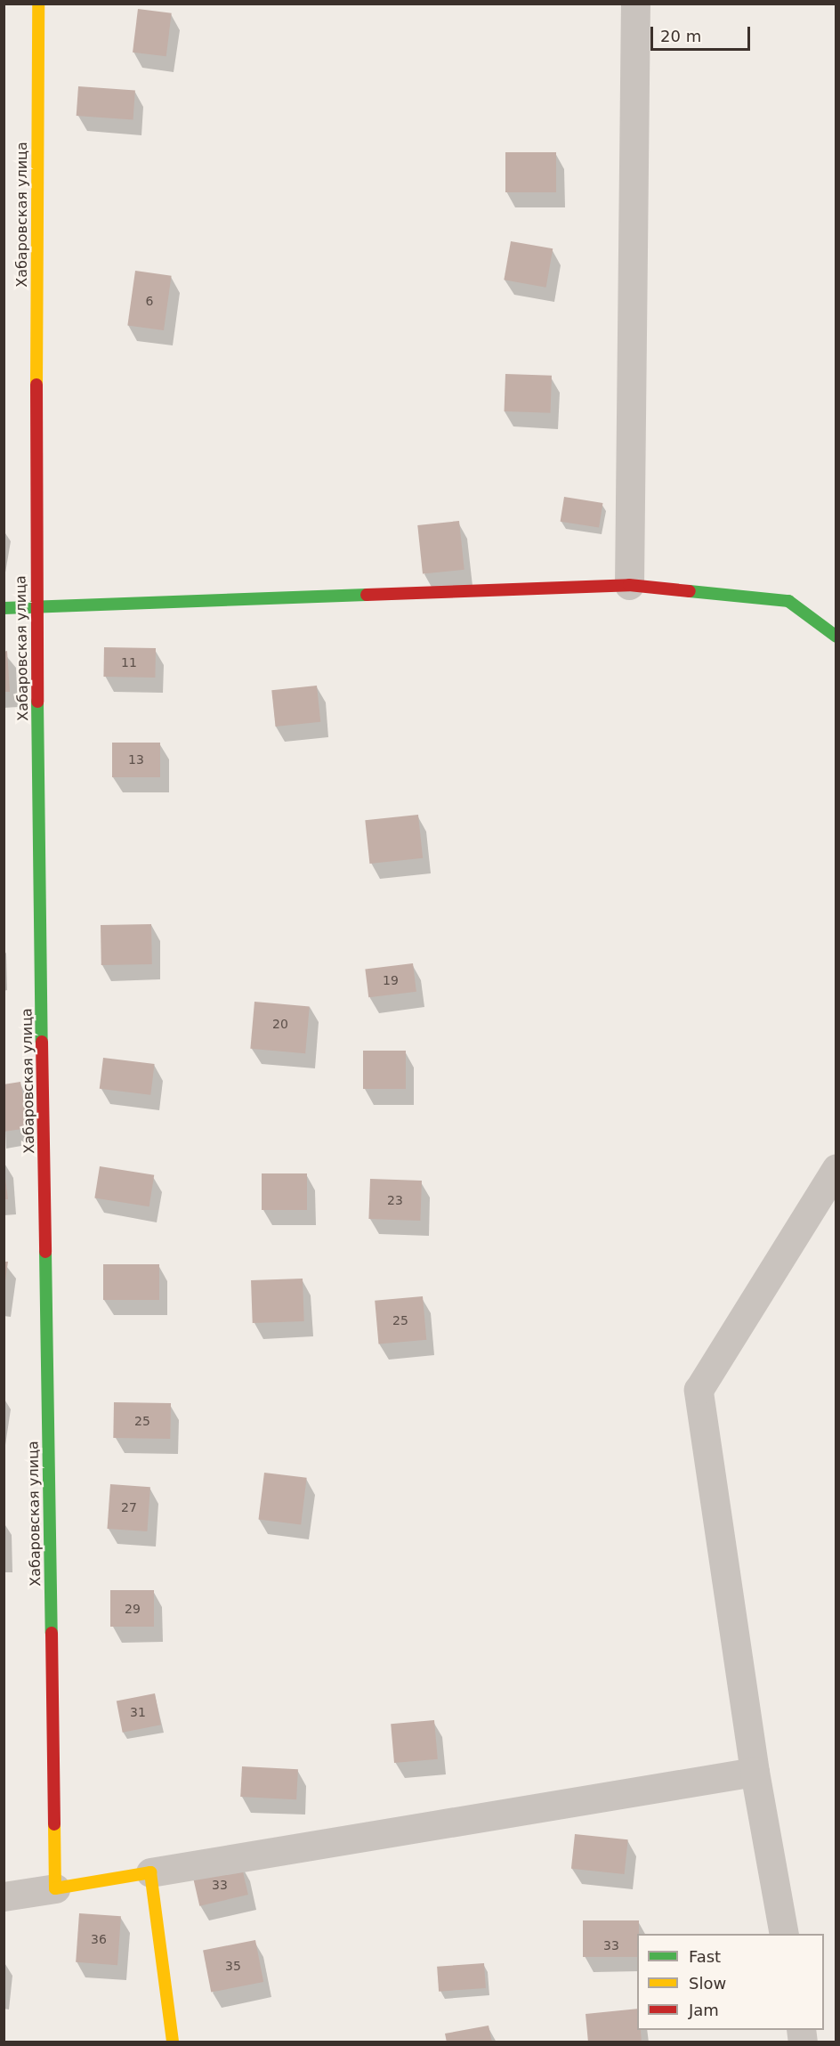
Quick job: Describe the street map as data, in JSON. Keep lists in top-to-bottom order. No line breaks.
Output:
{"streets":{"street":["Хабаровская улица"]},"house_numbers":["6","11","13","19","20","23","25","25","27","29","31","33","36","33","35"],"legend":["Fast","Slow","Jam"],"scale_bar":"20 m"}
